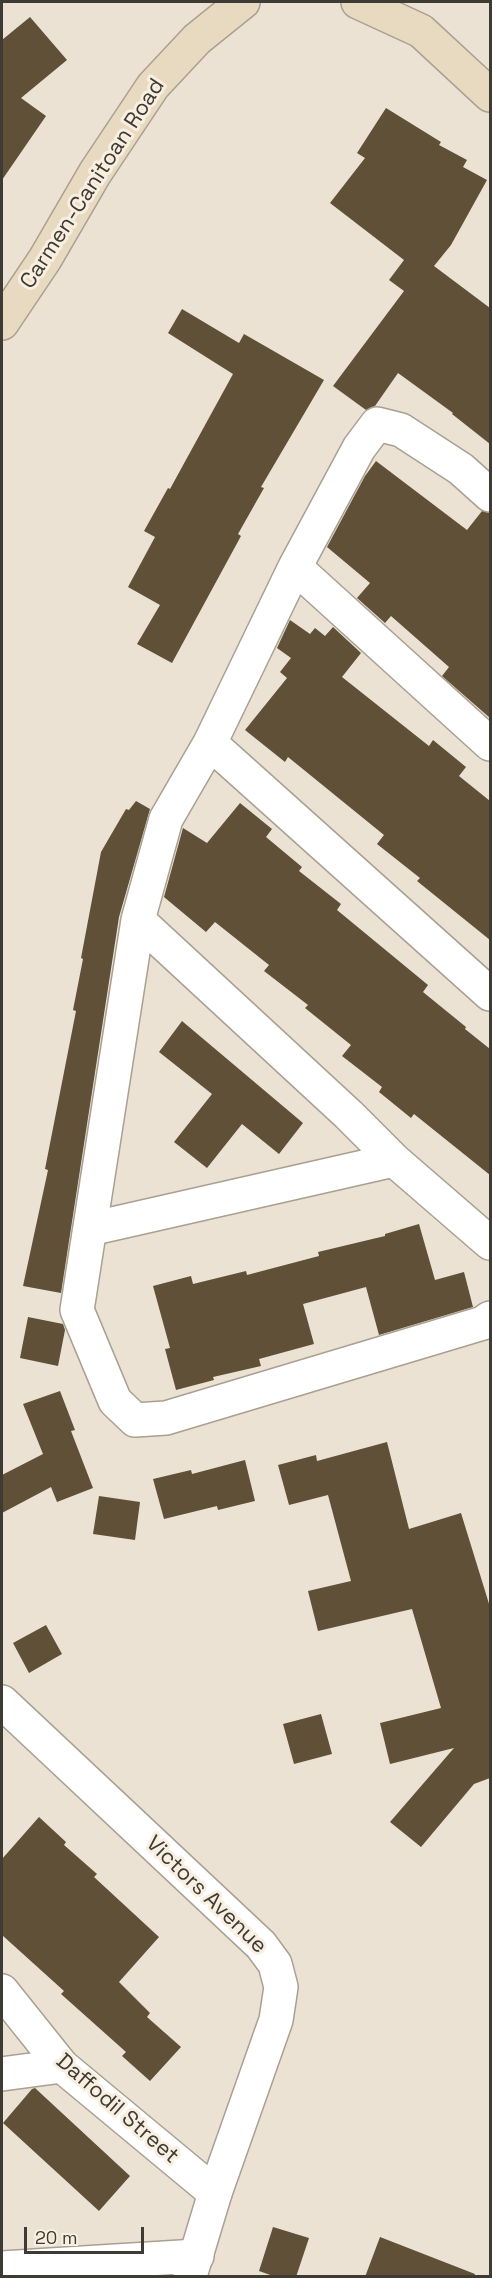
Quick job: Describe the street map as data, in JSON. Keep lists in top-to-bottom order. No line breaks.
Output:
{"streets":{"main road":["Carmen-Canitoan Road"],"street":["Victors Avenue","Daffodil Street"]},"crossings":[["Victors Avenue","Daffodil Street"]],"scale_bar":"20 m"}
